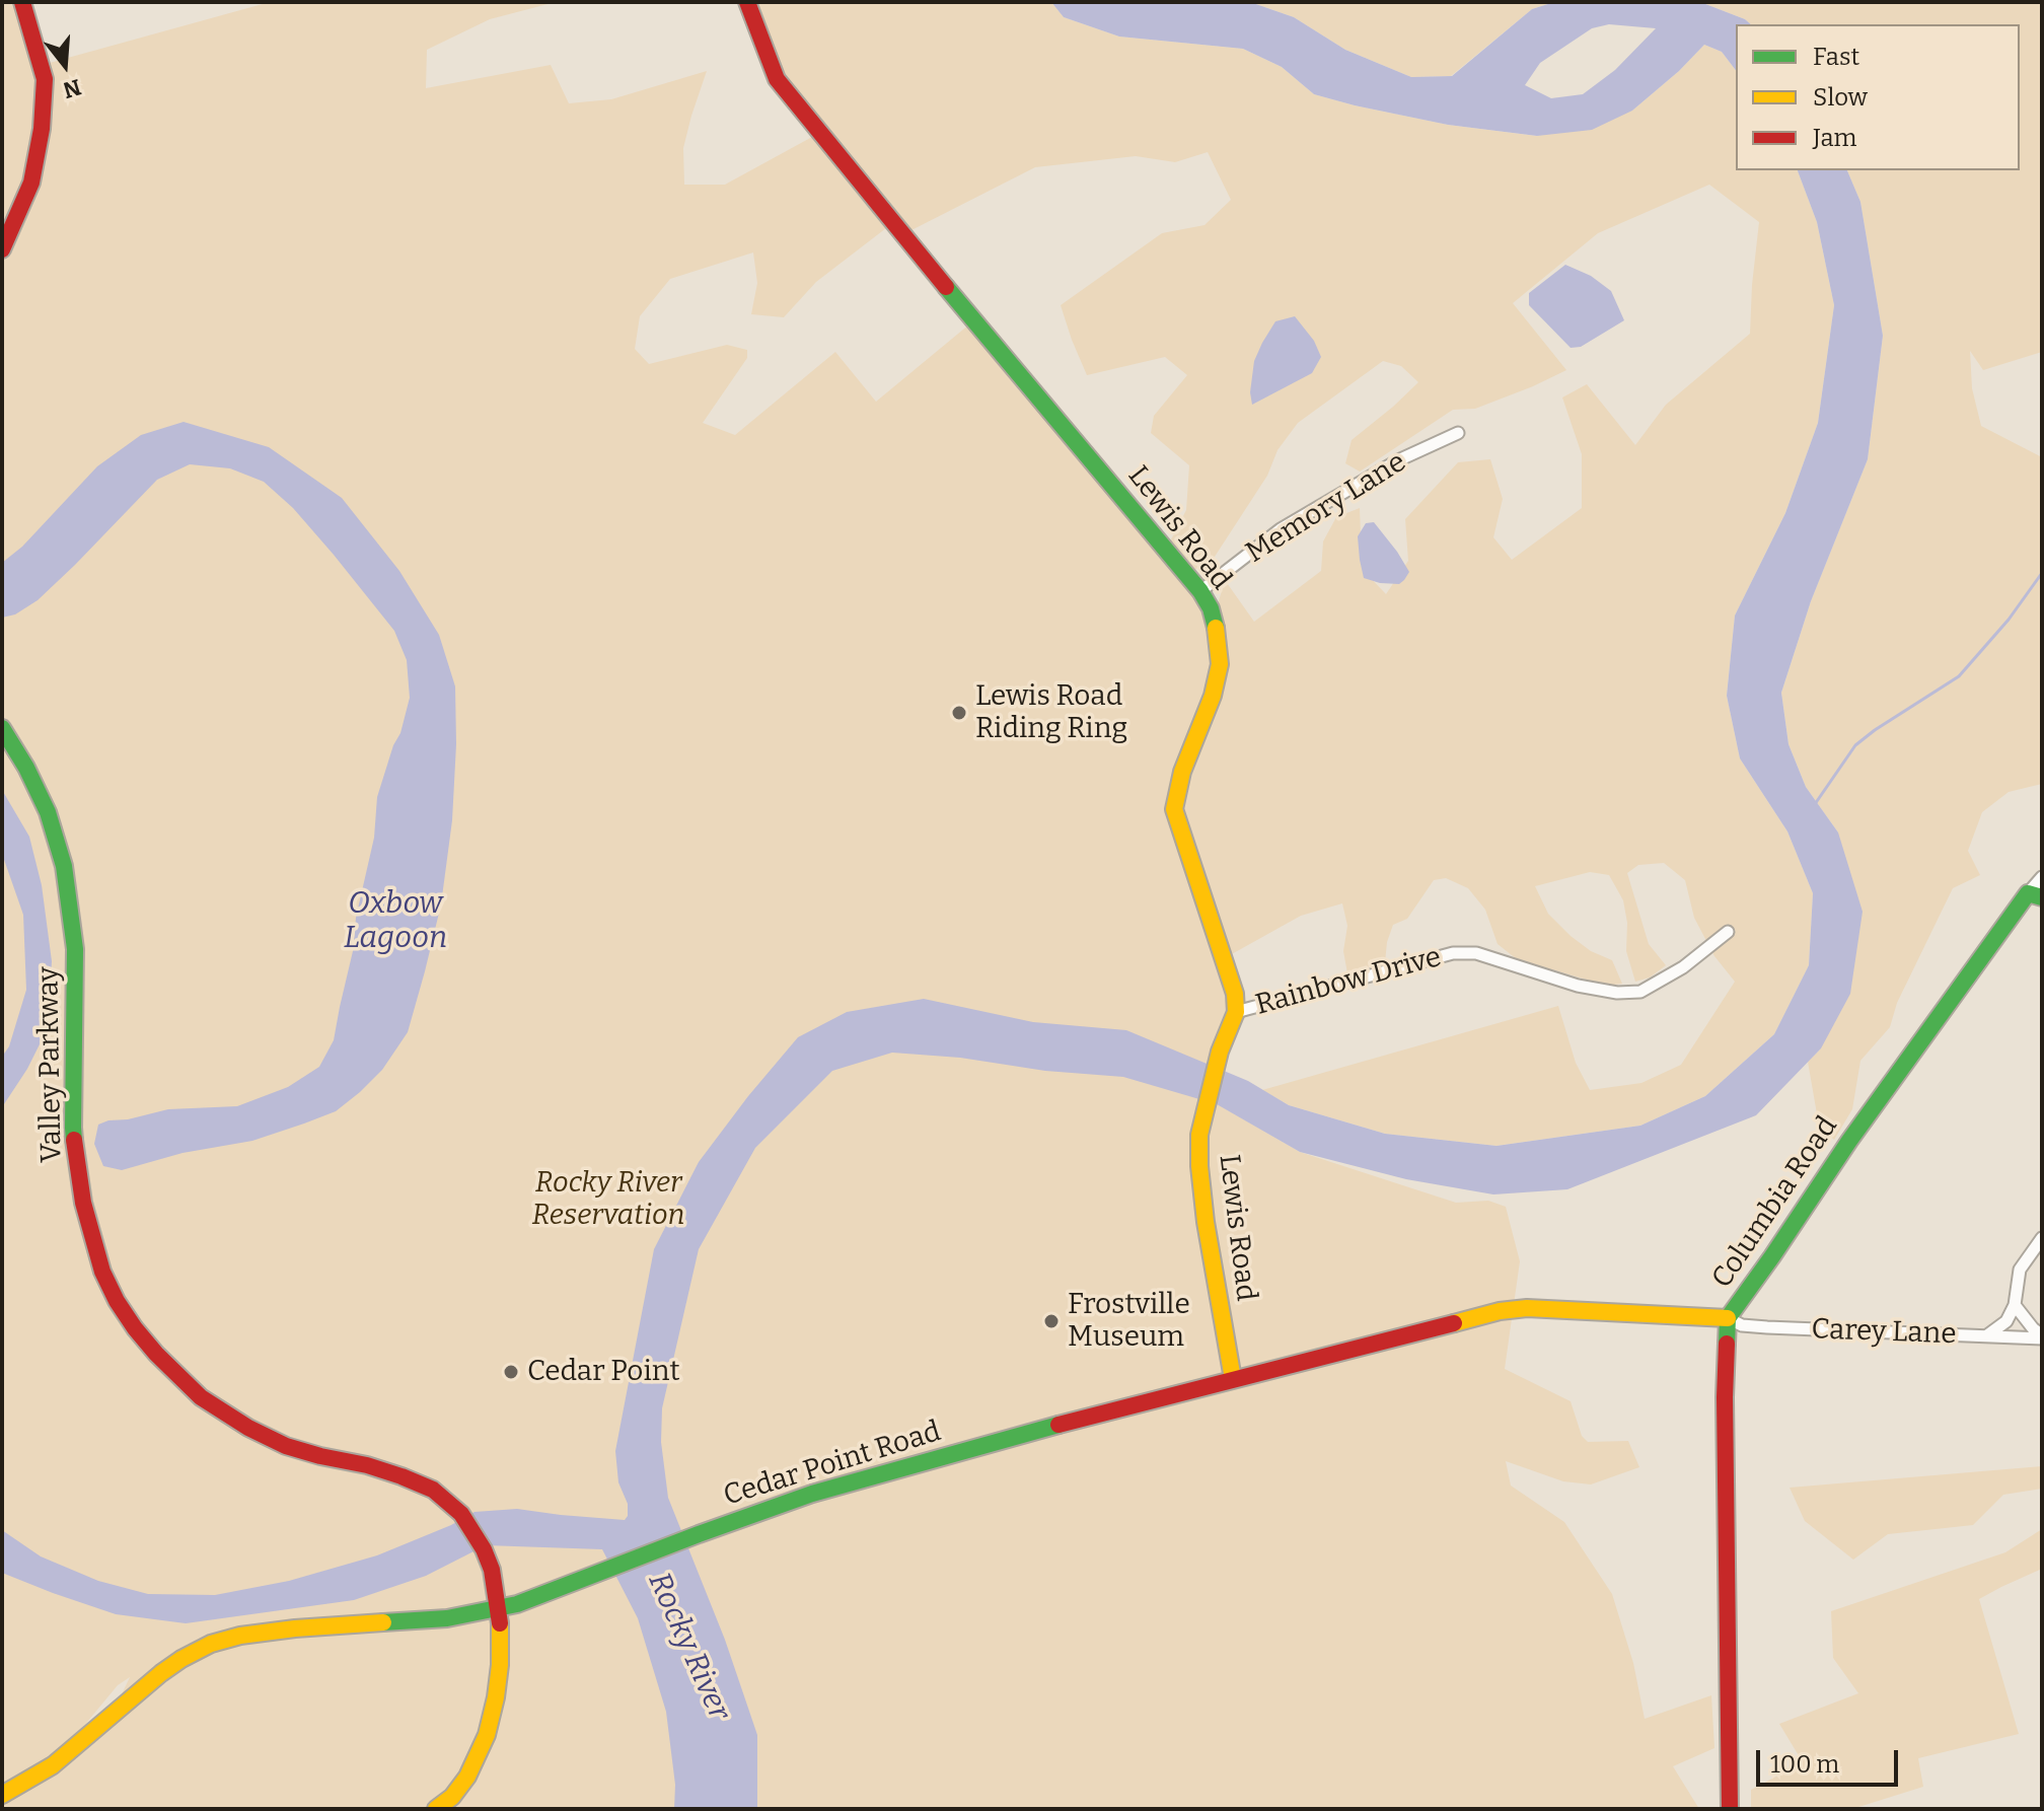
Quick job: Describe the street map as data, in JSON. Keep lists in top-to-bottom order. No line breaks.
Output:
{"streets":{"street":["Memory Lane","Lewis Road","Rainbow Drive","Valley Parkway","Columbia Road","Carey Lane","Cedar Point Road"]},"crossings":[["Memory Lane","Lewis Road"],["Lewis Road","Rainbow Drive"],["Lewis Road","Cedar Point Road"],["Valley Parkway","Cedar Point Road"],["Columbia Road","Carey Lane"],["Columbia Road","Cedar Point Road"],["Carey Lane","Cedar Point Road"]],"water":["Oxbow Lagoon","Rocky River"],"parks":["Rocky River Reservation"],"places":["Lewis Road Riding Ring","Frostville Museum","Cedar Point"],"legend":["Fast","Slow","Jam"],"scale_bar":"100 m","north":"bottom"}
